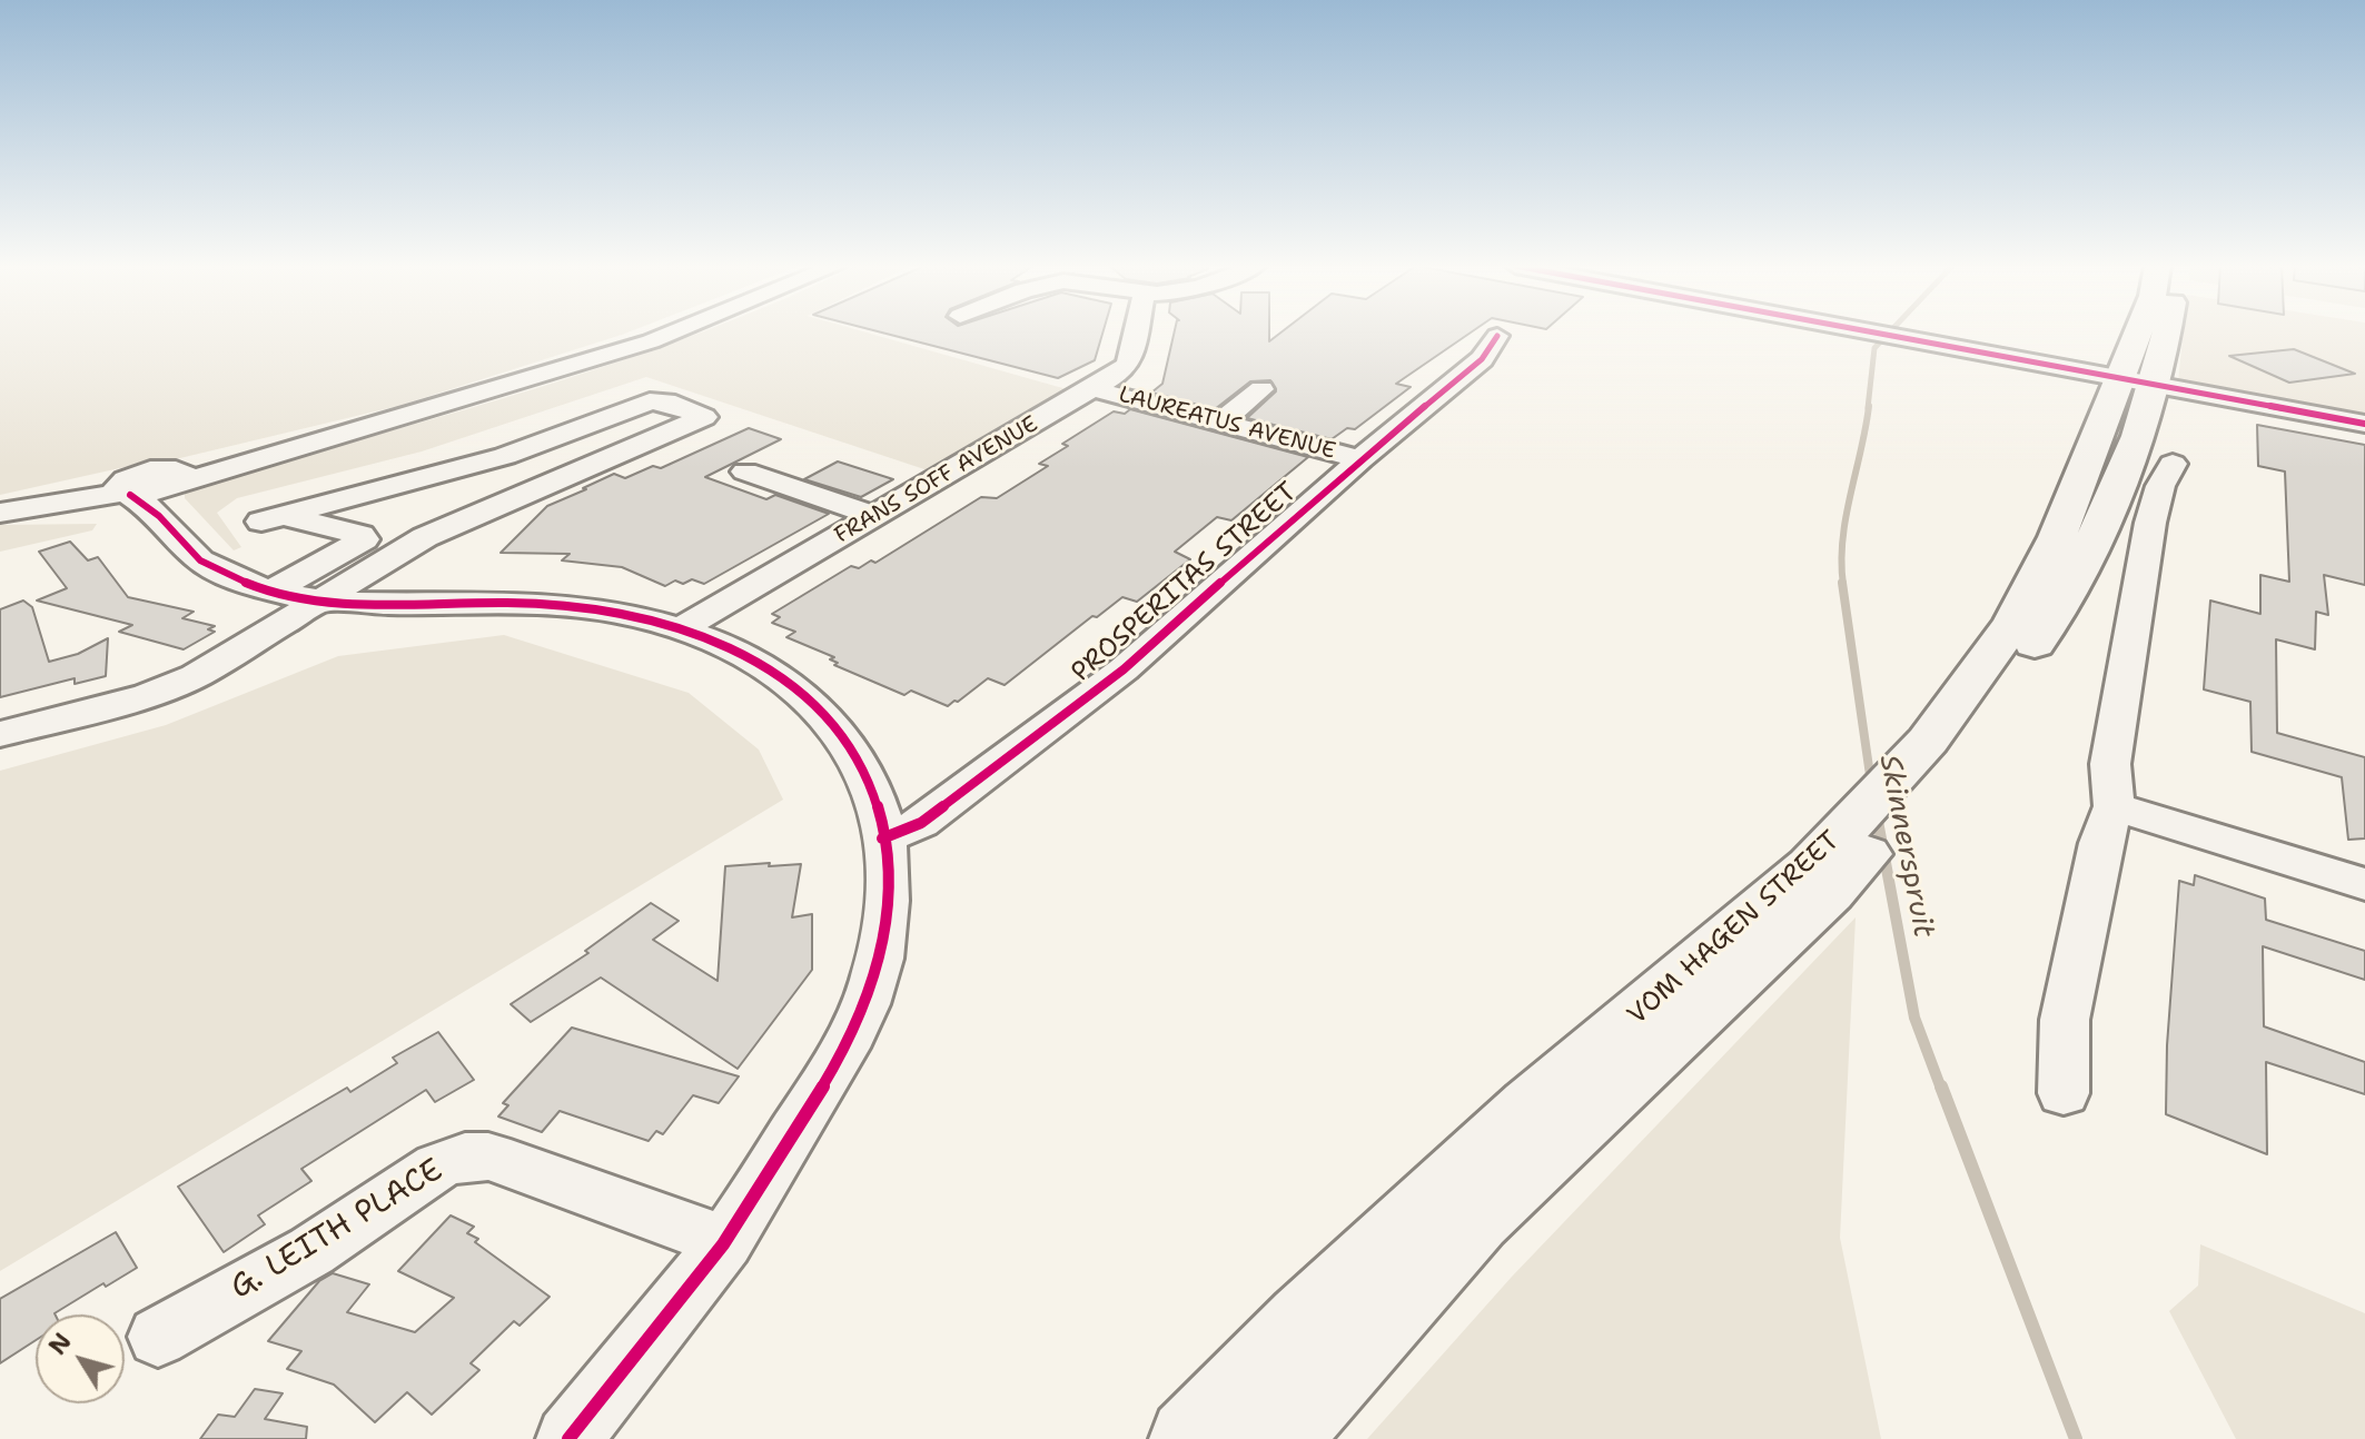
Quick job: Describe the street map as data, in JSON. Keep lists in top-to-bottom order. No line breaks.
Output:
{"streets":{"main road":["VOM HAGEN STREET"],"street":["LAUREATUS AVENUE","FRANS SOFF AVENUE","PROSPERITAS STREET","G. LEITH PLACE"]},"crossings":[["LAUREATUS AVENUE","FRANS SOFF AVENUE"],["LAUREATUS AVENUE","PROSPERITAS STREET"]],"water":["Skinnerspruit"],"north":"top left"}
